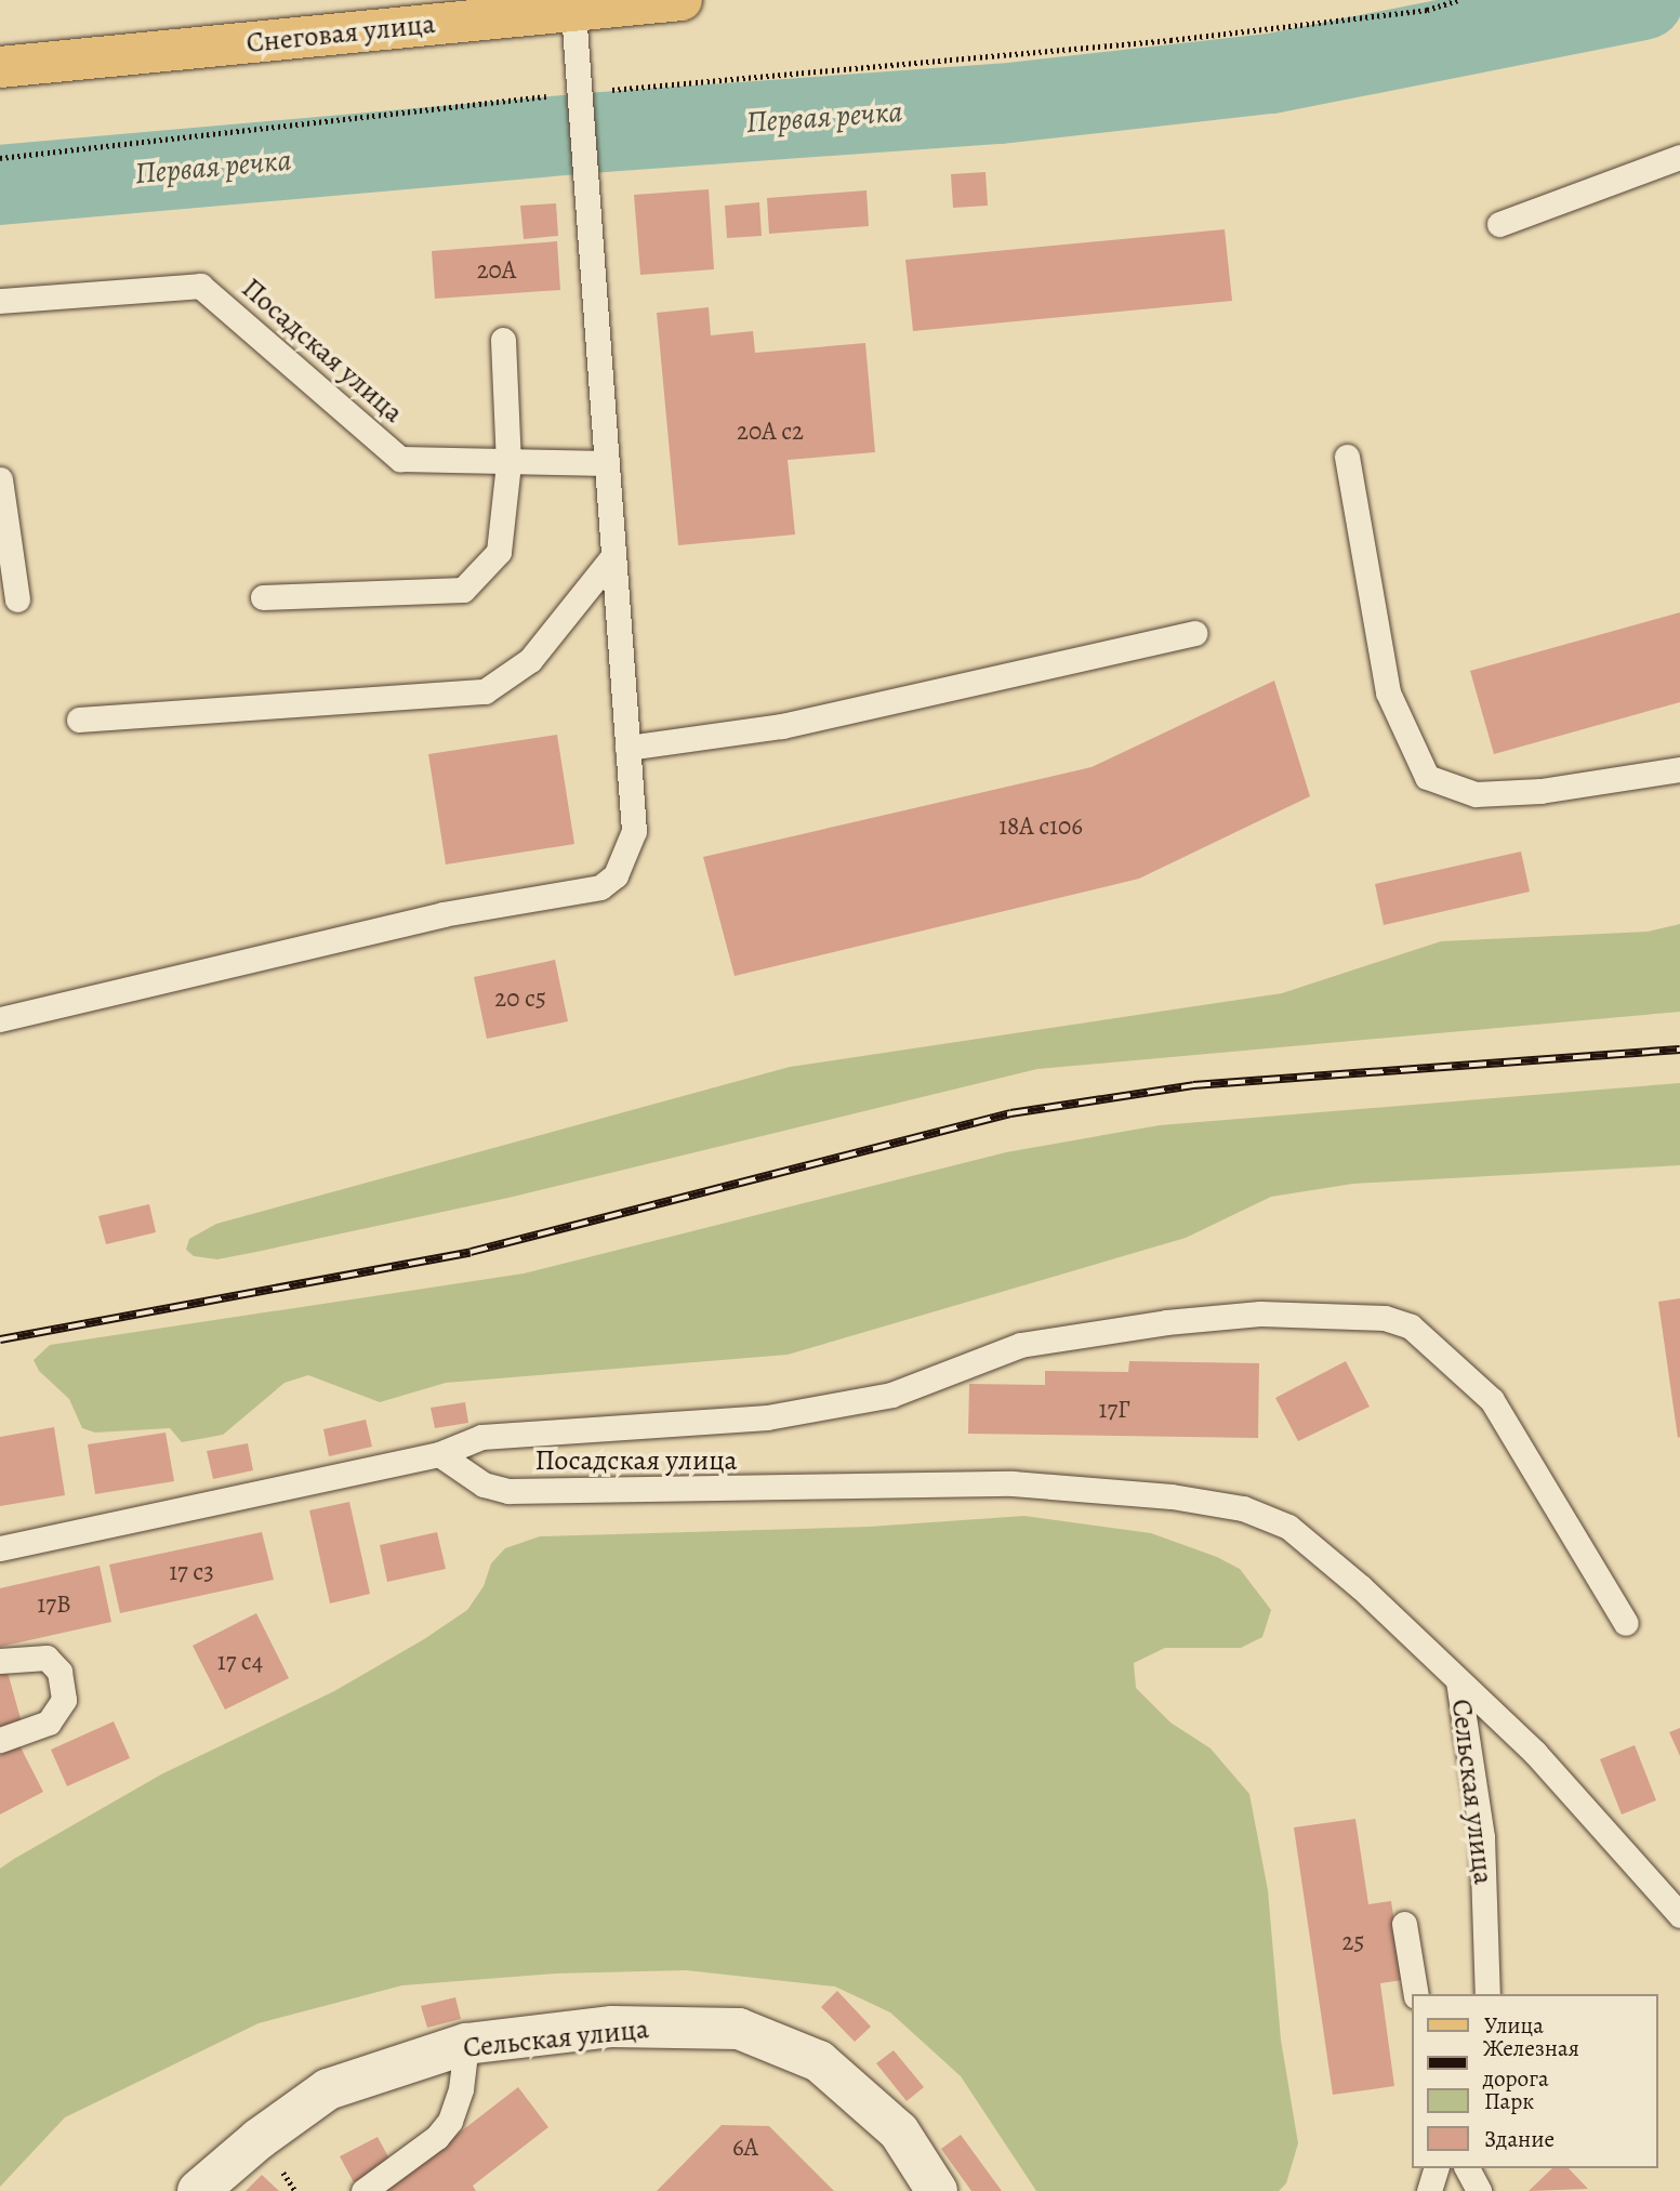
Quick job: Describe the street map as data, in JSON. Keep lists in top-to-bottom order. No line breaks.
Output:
{"streets":{"main road":["Снеговая улица"],"street":["Сельская улица"],"lane":["Посадская улица"]},"crossings":[["Посадская улица","Сельская улица"]],"water":["Первая речка"],"house_numbers":["20А","20А с2","18А с106","20 с5","17Г","17 с3","17В","17 с4","25","6А"],"legend":["Улица","Железная дорога","Парк","Здание"]}
